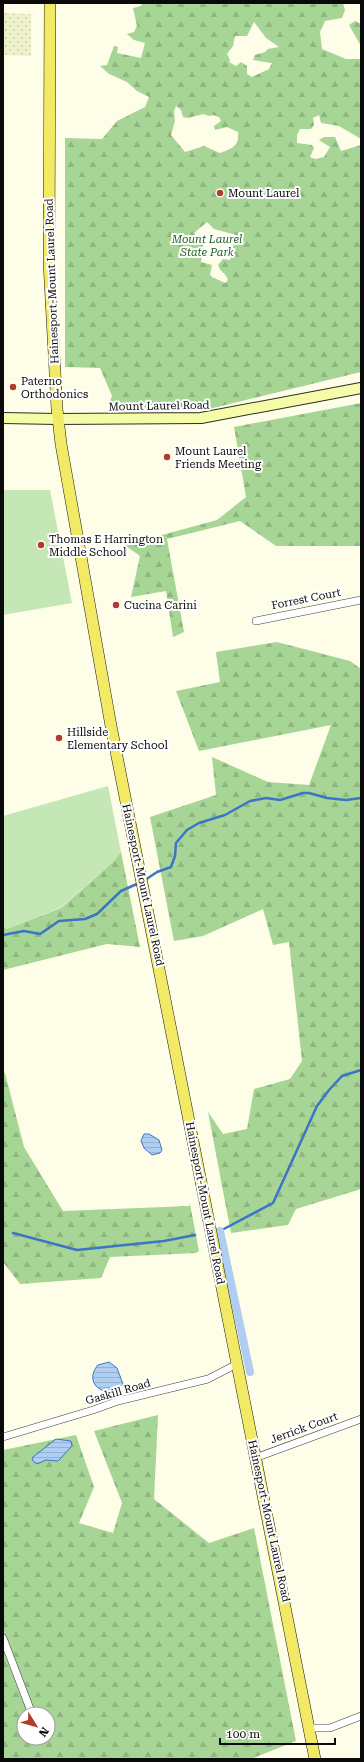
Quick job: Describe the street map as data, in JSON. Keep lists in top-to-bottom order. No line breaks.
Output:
{"streets":{"main road":["Hainesport-Mount Laurel Road","Mount Laurel Road"],"street":["Forrest Court","Gaskill Road","Jerrick Court"]},"crossings":[["Hainesport-Mount Laurel Road","Mount Laurel Road"],["Hainesport-Mount Laurel Road","Gaskill Road"],["Hainesport-Mount Laurel Road","Jerrick Court"]],"parks":["Mount Laurel State Park"],"places":["Mount Laurel","Paterno Orthodonics","Mount Laurel Friends Meeting","Thomas E Harrington Middle School","Cucina Carini","Hillside Elementary School"],"scale_bar":"100 m","north":"bottom right"}
